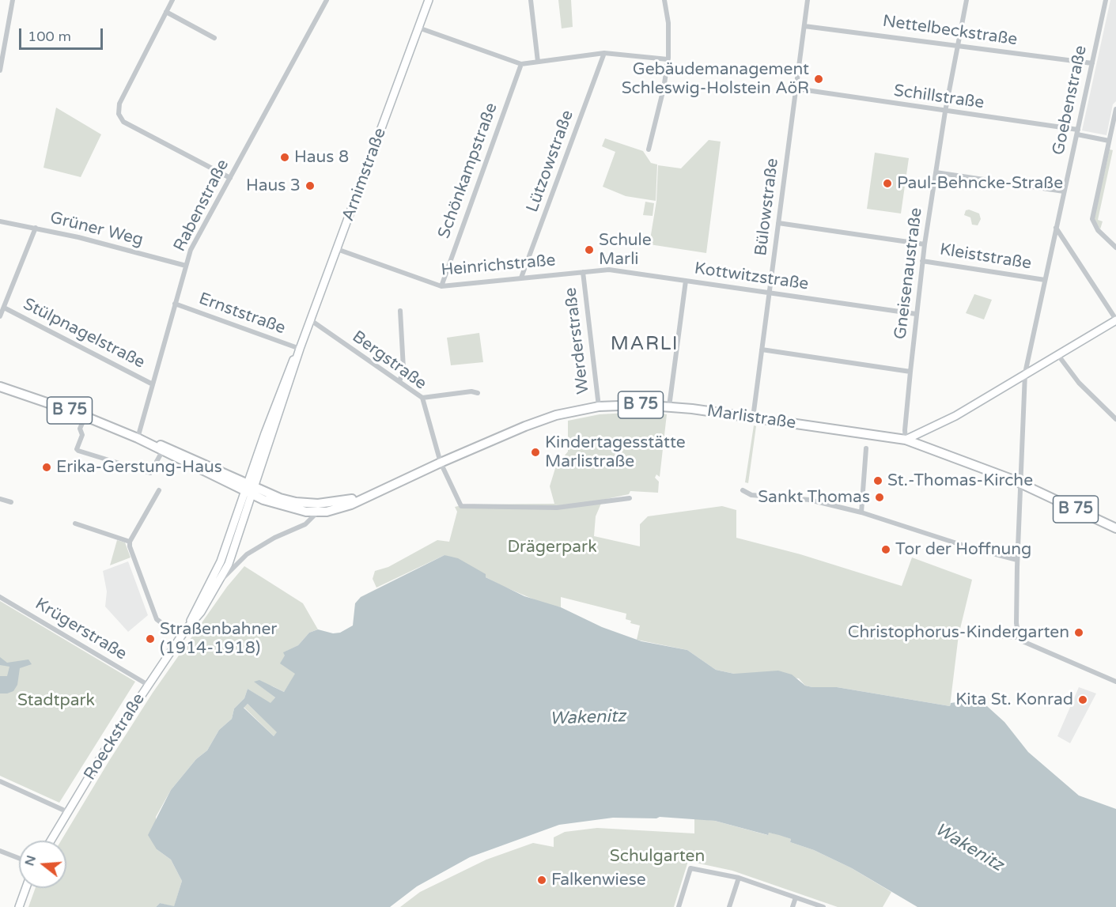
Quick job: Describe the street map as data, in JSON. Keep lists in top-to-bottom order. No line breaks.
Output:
{"streets":{"main road":["Arnimstraße","B 75","Marlistraße","Roeckstraße"],"street":["Nettelbeckstraße","Schillstraße","Goebenstraße","Lützowstraße","Schönkampstraße","Rabenstraße","Bülowstraße","Grüner Weg","Kleiststraße","Heinrichstraße","Gneisenaustraße","Kottwitzstraße","Ernststraße","Stülpnagelstraße","Werderstraße","Bergstraße","Krügerstraße"]},"crossings":[["Nettelbeckstraße","Goebenstraße"],["Nettelbeckstraße","Bülowstraße"],["Nettelbeckstraße","Gneisenaustraße"],["Schillstraße","Goebenstraße"],["Schillstraße","Bülowstraße"],["Schillstraße","Gneisenaustraße"],["Goebenstraße","Kleiststraße"],["Goebenstraße","B 75"],["Lützowstraße","Heinrichstraße"],["Schönkampstraße","Heinrichstraße"],["Arnimstraße","Heinrichstraße"],["Arnimstraße","Ernststraße"],["Arnimstraße","Bergstraße"],["Arnimstraße","B 75"],["Arnimstraße","Roeckstraße"],["Rabenstraße","Grüner Weg"],["Rabenstraße","Ernststraße"],["Rabenstraße","Stülpnagelstraße"],["Rabenstraße","B 75"],["Bülowstraße","Kottwitzstraße"],["Bülowstraße","Marlistraße"],["Kleiststraße","Gneisenaustraße"],["Heinrichstraße","Kottwitzstraße"],["Heinrichstraße","Werderstraße"],["Gneisenaustraße","Kottwitzstraße"],["Gneisenaustraße","B 75"],["Gneisenaustraße","Marlistraße"],["Kottwitzstraße","Werderstraße"],["Werderstraße","Marlistraße"],["Bergstraße","Marlistraße"],["B 75","Marlistraße"],["Krügerstraße","Roeckstraße"]],"districts":["MARLI"],"water":["Wakenitz"],"parks":["Drägerpark","Stadtpark","Schulgarten"],"places":["Gebäudemanagement Schleswig-Holstein AöR","Haus 8","Paul-Behncke-Straße","Haus 3","Schule Marli","Kindertagesstätte Marlistraße","Erika-Gerstung-Haus","St.-Thomas-Kirche","Sankt Thomas","Tor der Hoffnung","Christophorus-Kindergarten","Straßenbahner (1914-1918)","Kita St. Konrad","Falkenwiese"],"scale_bar":"100 m","north":"left"}
